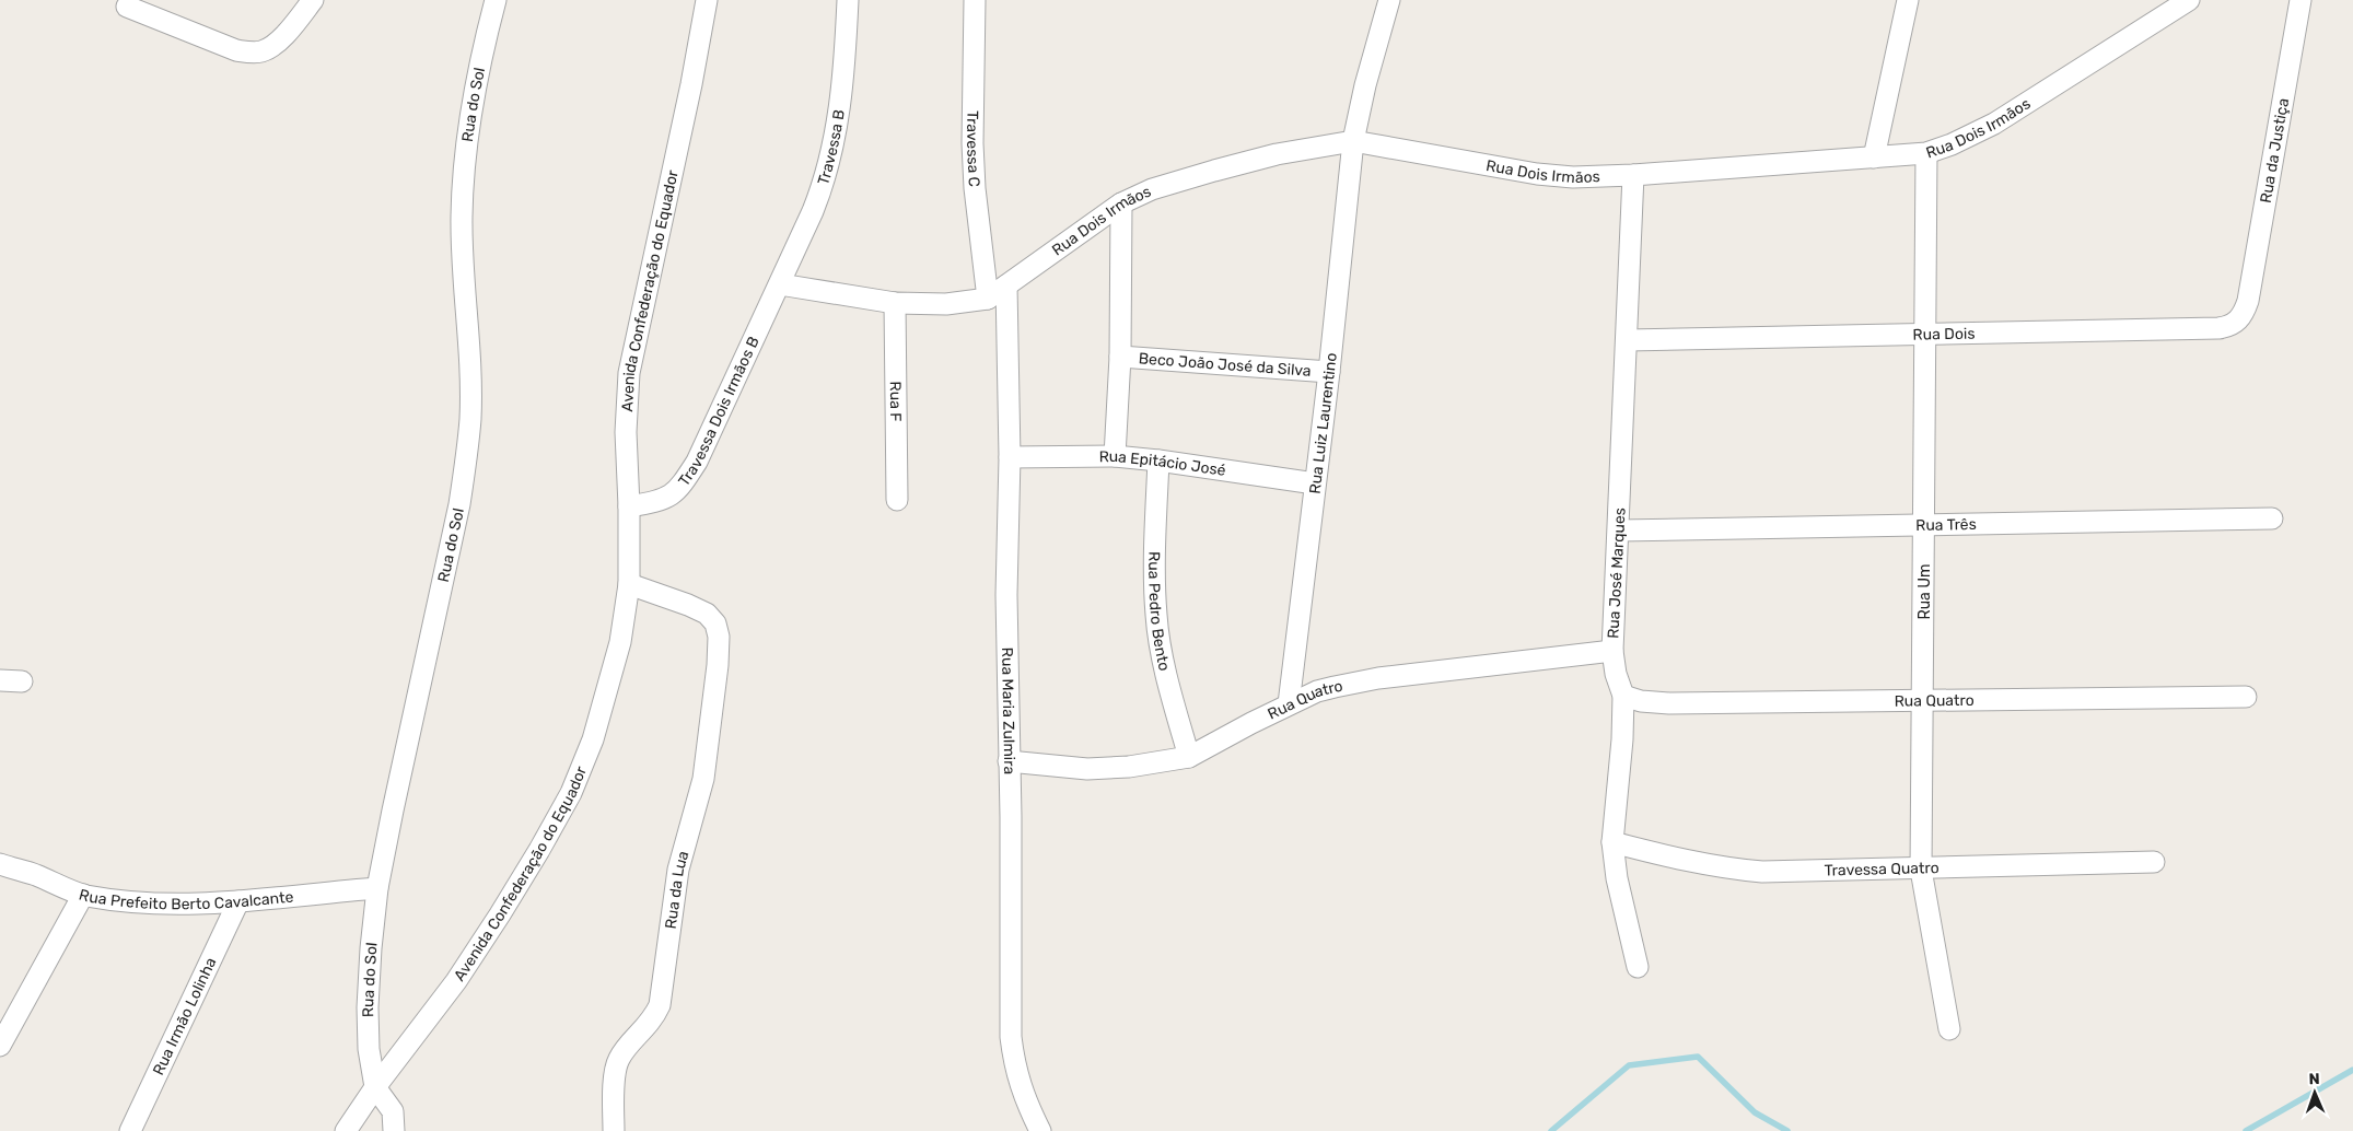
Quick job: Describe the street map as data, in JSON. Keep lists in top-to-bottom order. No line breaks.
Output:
{"streets":{"street":["Rua do Sol","Rua Dois Irmãos","Travessa B","Travessa C","Rua da Justiça","Avenida Confederação do Equador","Rua Dois","Beco João José da Silva","Rua F","Travessa Dois Irmãos B","Rua Luiz Laurentino","Rua Epitácio José","Rua Três","Rua José Marques","Rua Um","Rua Pedro Bento","Rua Quatro","Rua Maria Zulmira","Travessa Quatro","Rua da Lua","Rua Prefeito Berto Cavalcante","Rua Irmão Lolinha"]},"crossings":[["Rua do Sol","Avenida Confederação do Equador"],["Rua do Sol","Rua Prefeito Berto Cavalcante"],["Rua Dois Irmãos","Travessa B"],["Rua Dois Irmãos","Travessa C"],["Rua Dois Irmãos","Rua F"],["Rua Dois Irmãos","Travessa Dois Irmãos B"],["Rua Dois Irmãos","Rua Luiz Laurentino"],["Rua Dois Irmãos","Rua José Marques"],["Rua Dois Irmãos","Rua Um"],["Rua Dois Irmãos","Rua Maria Zulmira"],["Travessa B","Travessa Dois Irmãos B"],["Rua da Justiça","Rua Dois"],["Avenida Confederação do Equador","Travessa Dois Irmãos B"],["Avenida Confederação do Equador","Rua da Lua"],["Rua Dois","Rua José Marques"],["Rua Dois","Rua Um"],["Beco João José da Silva","Rua Luiz Laurentino"],["Rua Luiz Laurentino","Rua Epitácio José"],["Rua Luiz Laurentino","Rua Quatro"],["Rua Epitácio José","Rua Pedro Bento"],["Rua Epitácio José","Rua Maria Zulmira"],["Rua Três","Rua José Marques"],["Rua Três","Rua Um"],["Rua José Marques","Rua Quatro"],["Rua José Marques","Travessa Quatro"],["Rua Um","Rua Quatro"],["Rua Um","Travessa Quatro"],["Rua Pedro Bento","Rua Quatro"],["Rua Quatro","Rua Maria Zulmira"],["Rua Prefeito Berto Cavalcante","Rua Irmão Lolinha"]],"north":"top"}
